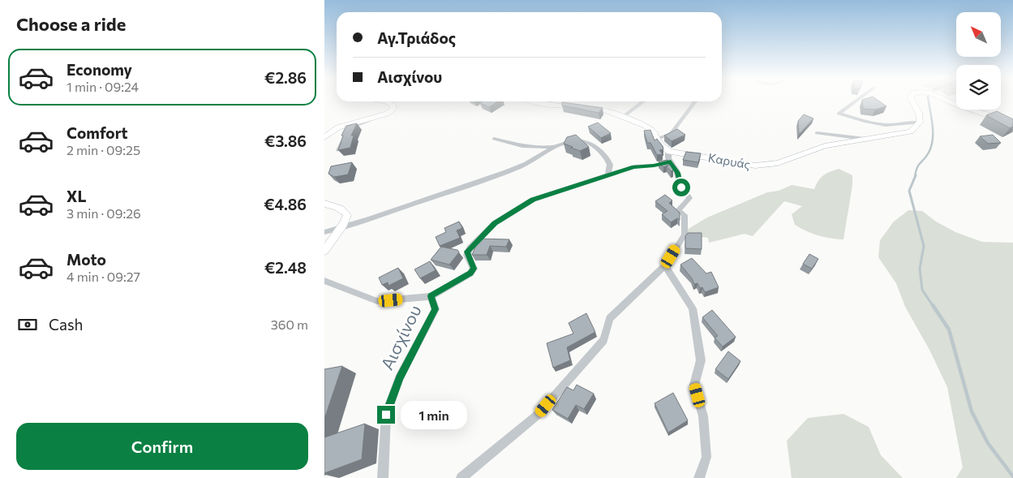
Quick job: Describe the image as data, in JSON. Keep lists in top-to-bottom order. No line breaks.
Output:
{"streets":{"street":["Καρυάς","Αισχίνου"]},"north":"top left","page":{"heading":"Choose a ride","banner":["Αγ.Τριάδος","Αισχίνου"],"list":[{"name":"Economy","note":"1 min · 09:24","value":"€2.86"},{"name":"Comfort","note":"2 min · 09:25","value":"€3.86"},{"name":"XL","note":"3 min · 09:26","value":"€4.86"},{"name":"Moto","note":"4 min · 09:27","value":"€2.48"}],"pay":["Cash","360 m"],"bubble":"1 min","buttons":"Confirm"}}
